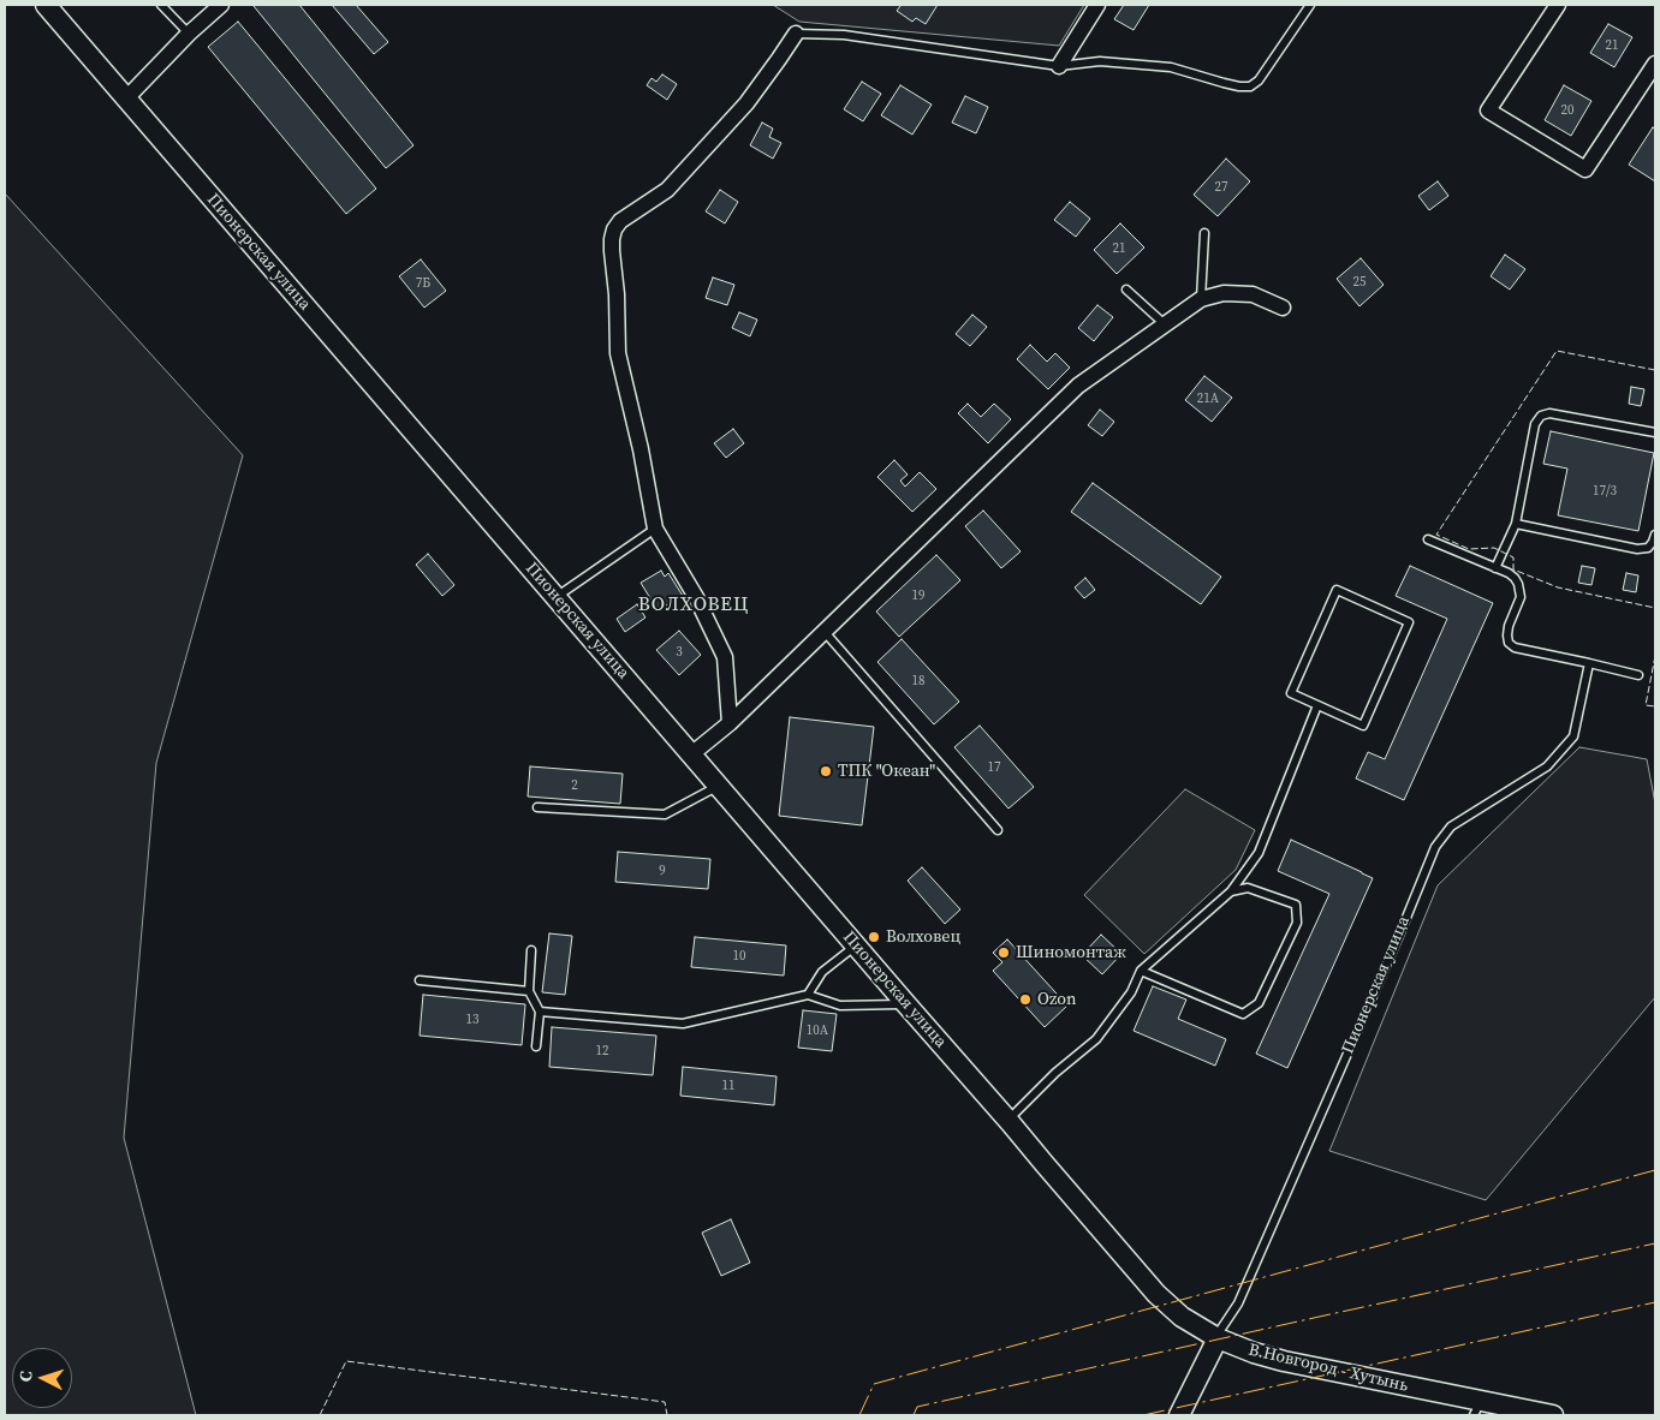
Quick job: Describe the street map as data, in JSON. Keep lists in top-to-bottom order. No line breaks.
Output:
{"streets":{"street":["Пионерская улица","В.Новгород - Хутынь"]},"crossings":[["Пионерская улица","В.Новгород - Хутынь"]],"districts":["ВОЛХОВЕЦ"],"places":["ТПК \"Океан\"","Волховец","Шиномонтаж","Ozon"],"house_numbers":["21","20","27","21","25","7Б","21А","17/3","19","3","18","17","2","9","10","13","10А","12","11"],"north":"left"}
